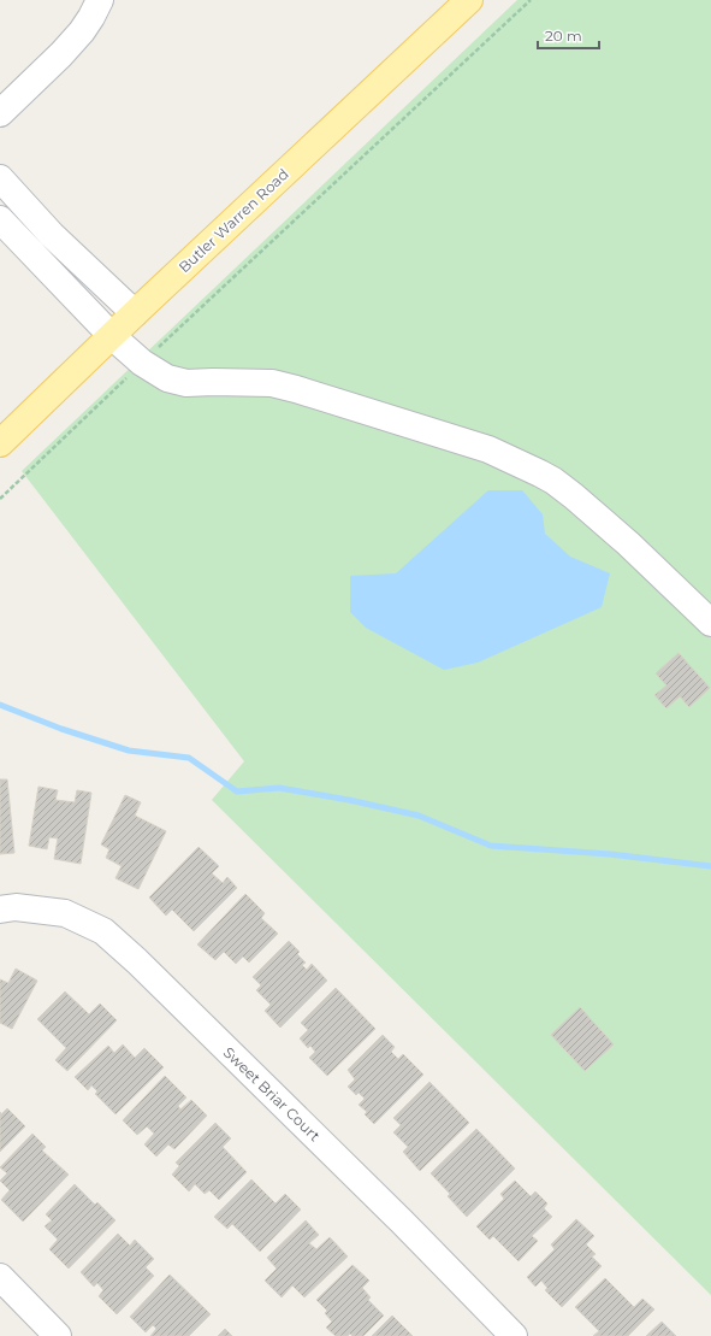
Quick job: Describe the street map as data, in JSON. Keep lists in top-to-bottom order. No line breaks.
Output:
{"streets":{"main road":["Butler Warren Road"],"street":["Sweet Briar Court"]},"scale_bar":"20 m"}
